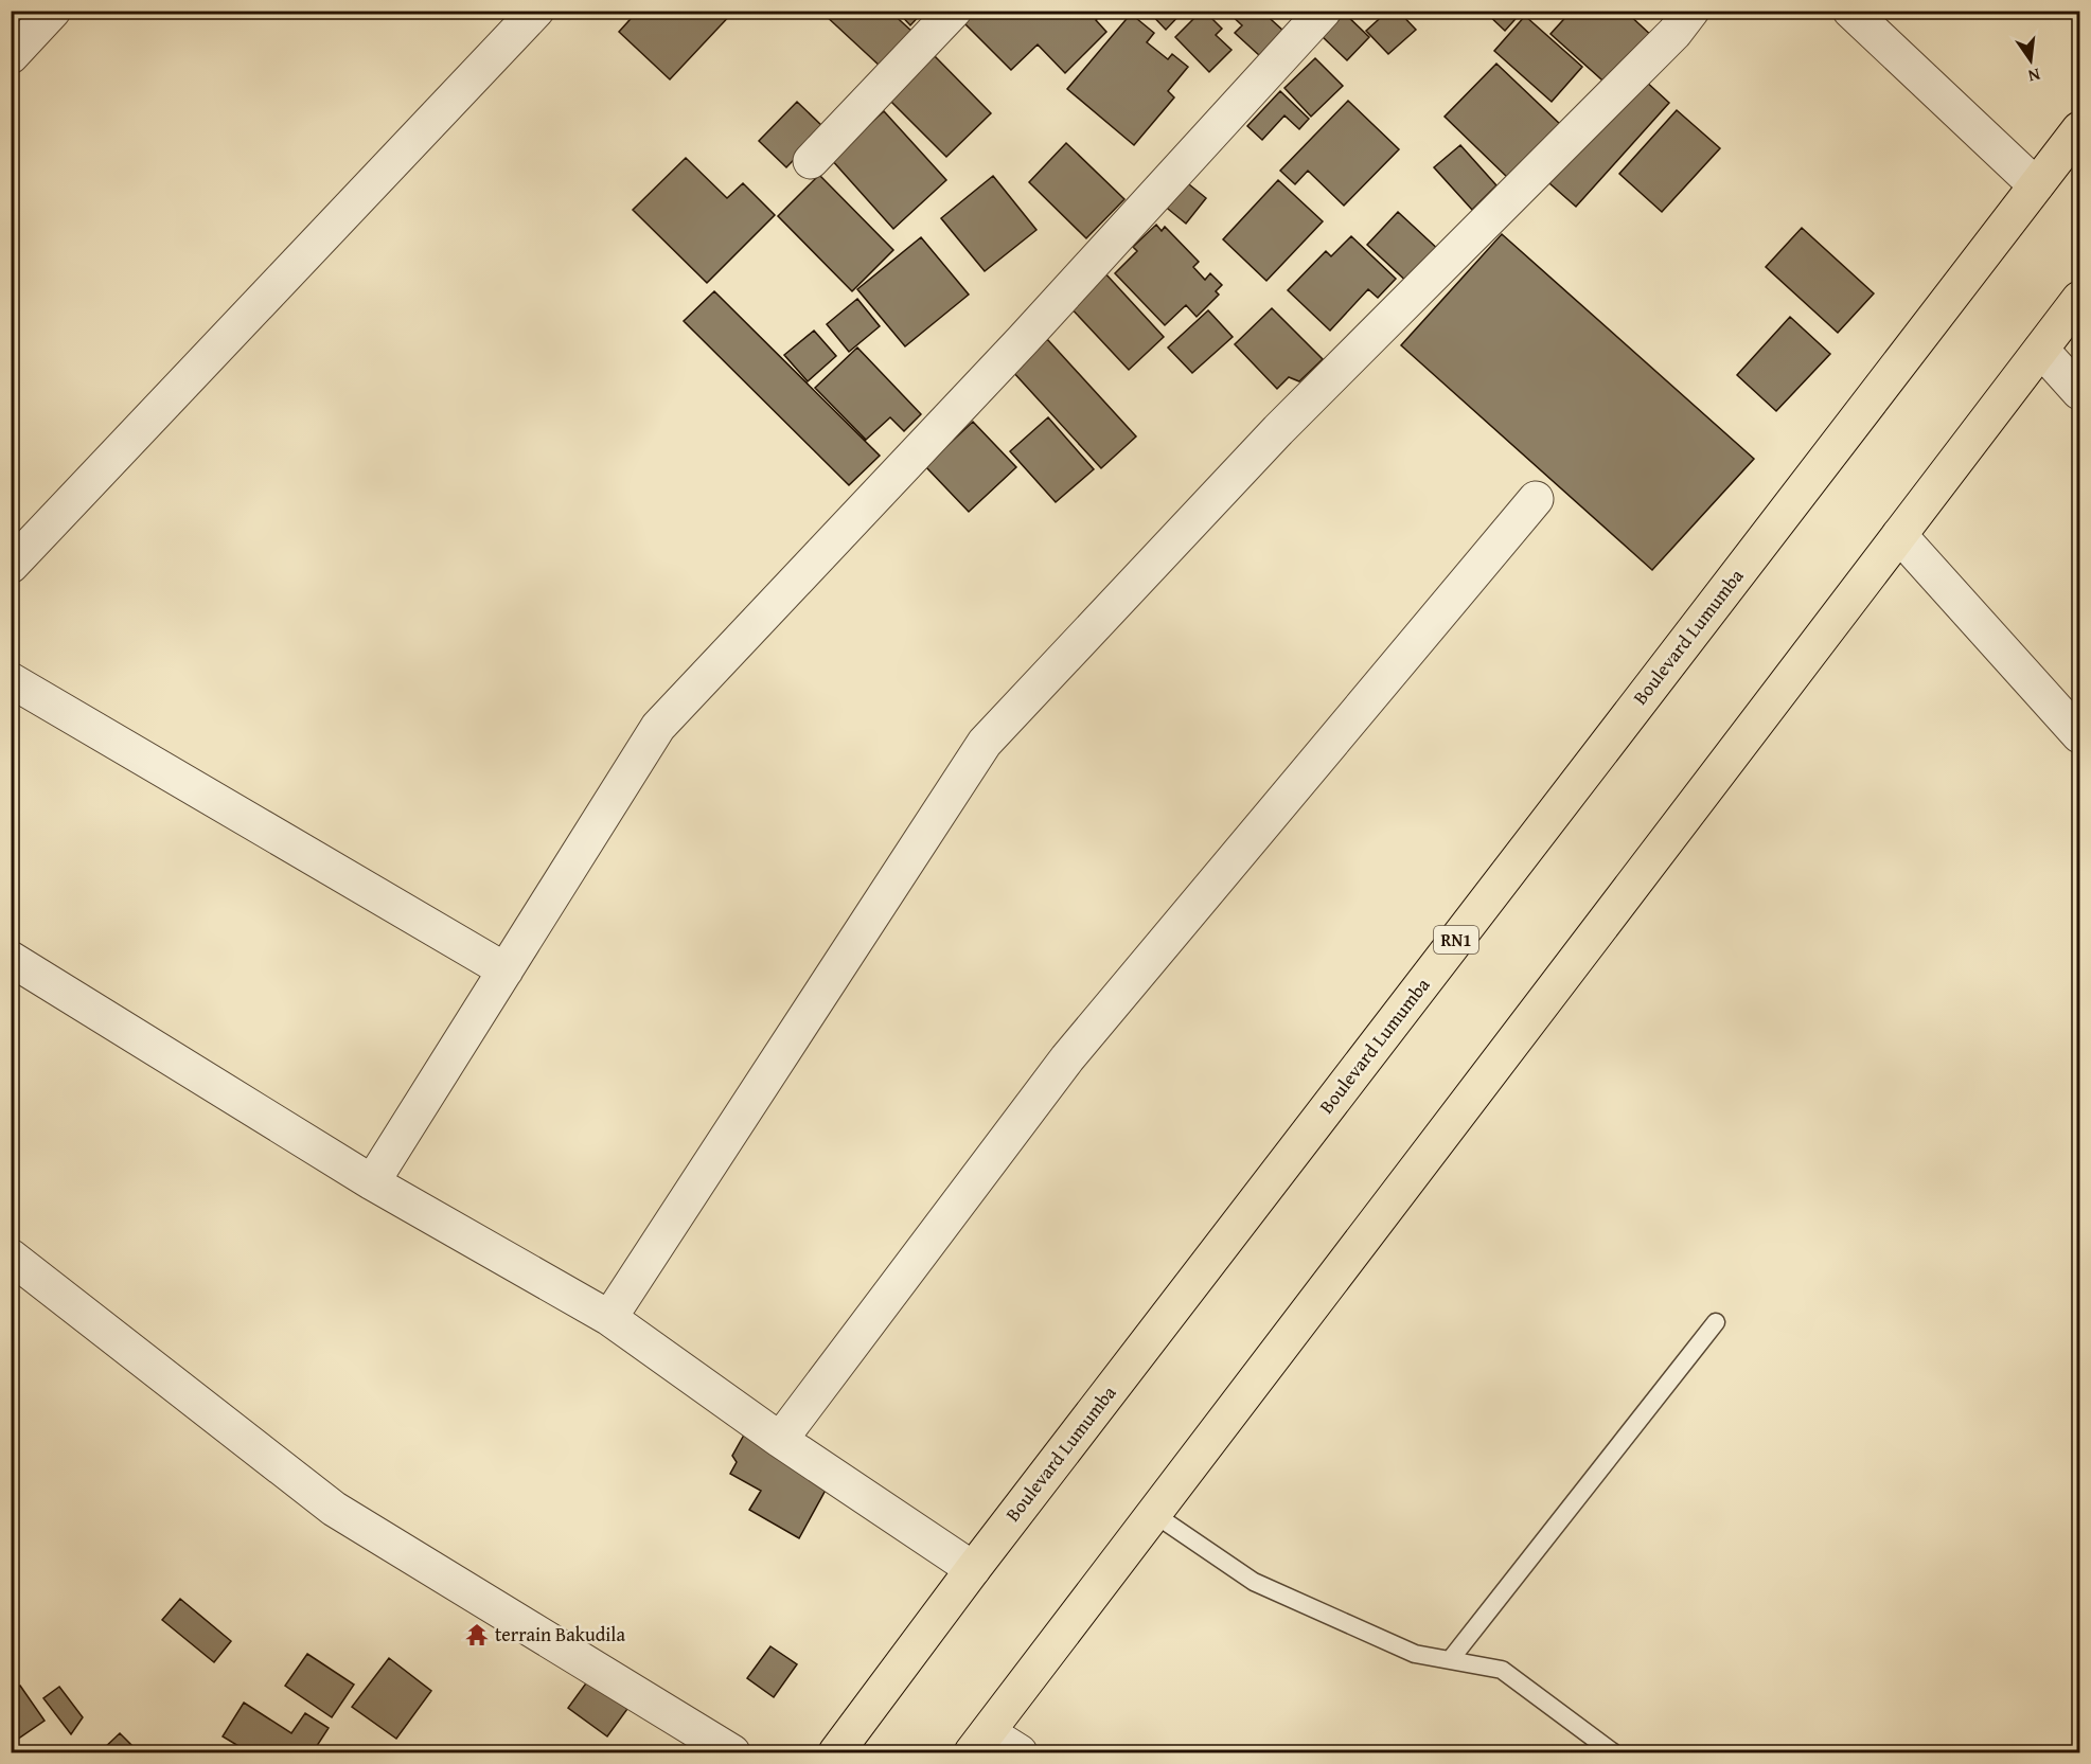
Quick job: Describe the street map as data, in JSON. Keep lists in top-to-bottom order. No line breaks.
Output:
{"streets":{"highway":["Boulevard Lumumba","RN1"]},"places":{"temple":["terrain Bakudila"]},"north":"bottom"}
